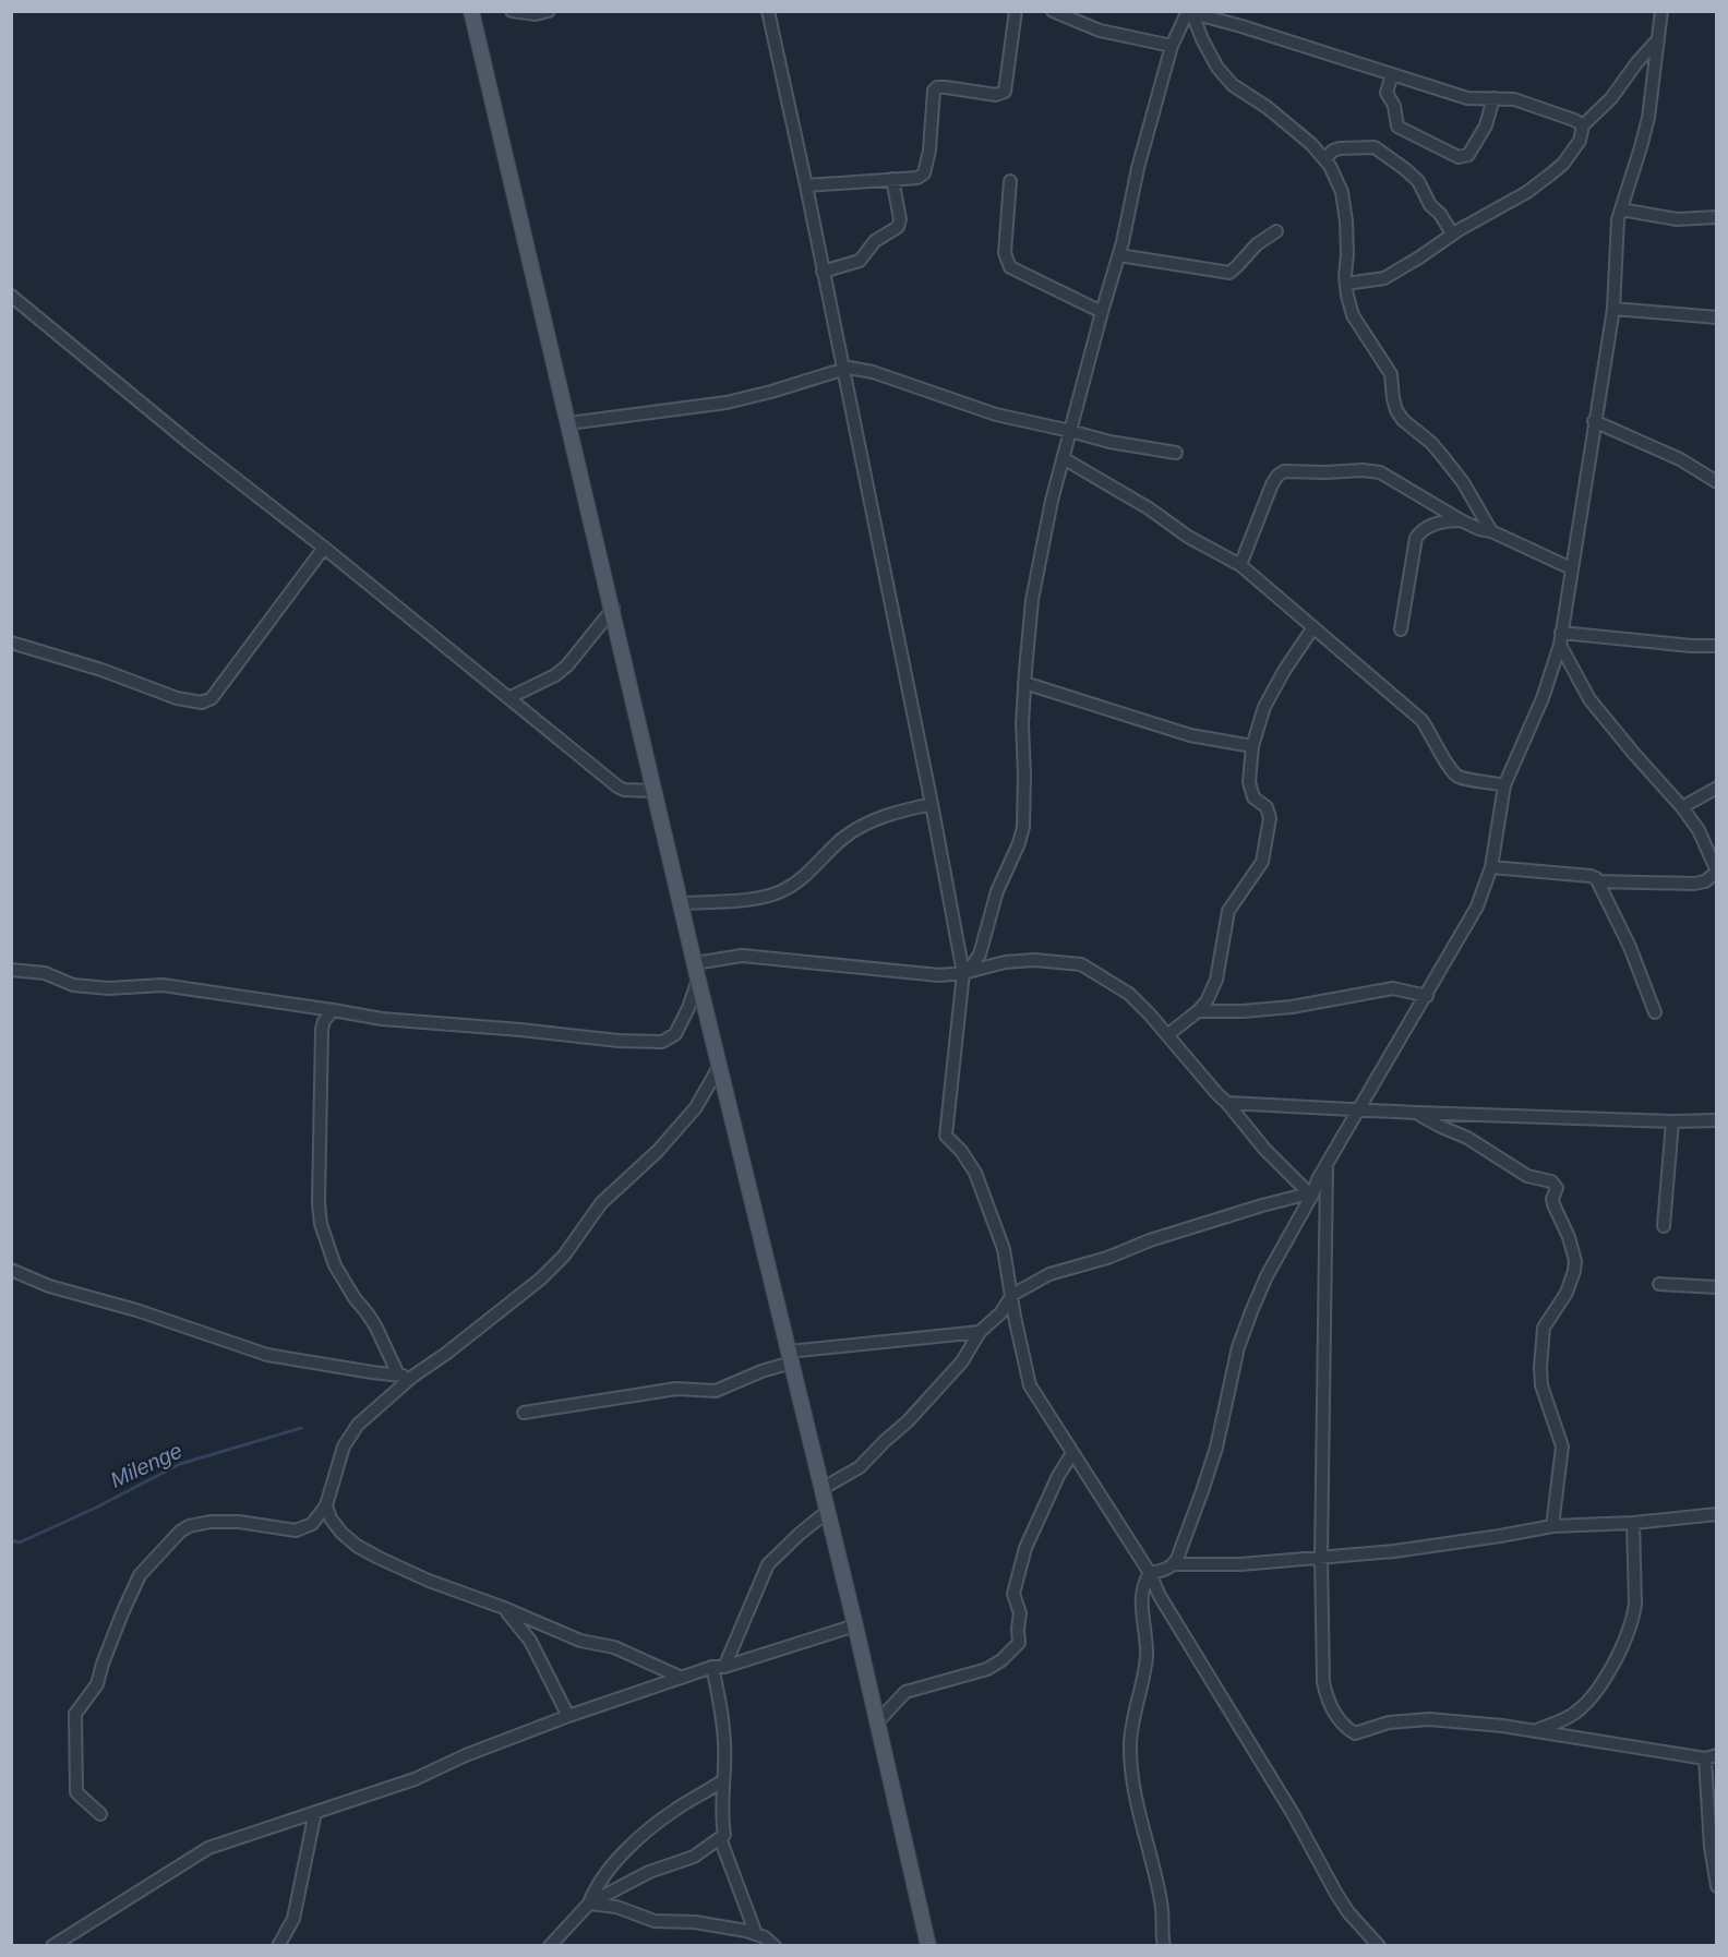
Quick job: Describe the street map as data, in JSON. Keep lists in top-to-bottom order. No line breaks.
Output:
{"water":["Milenge"]}
